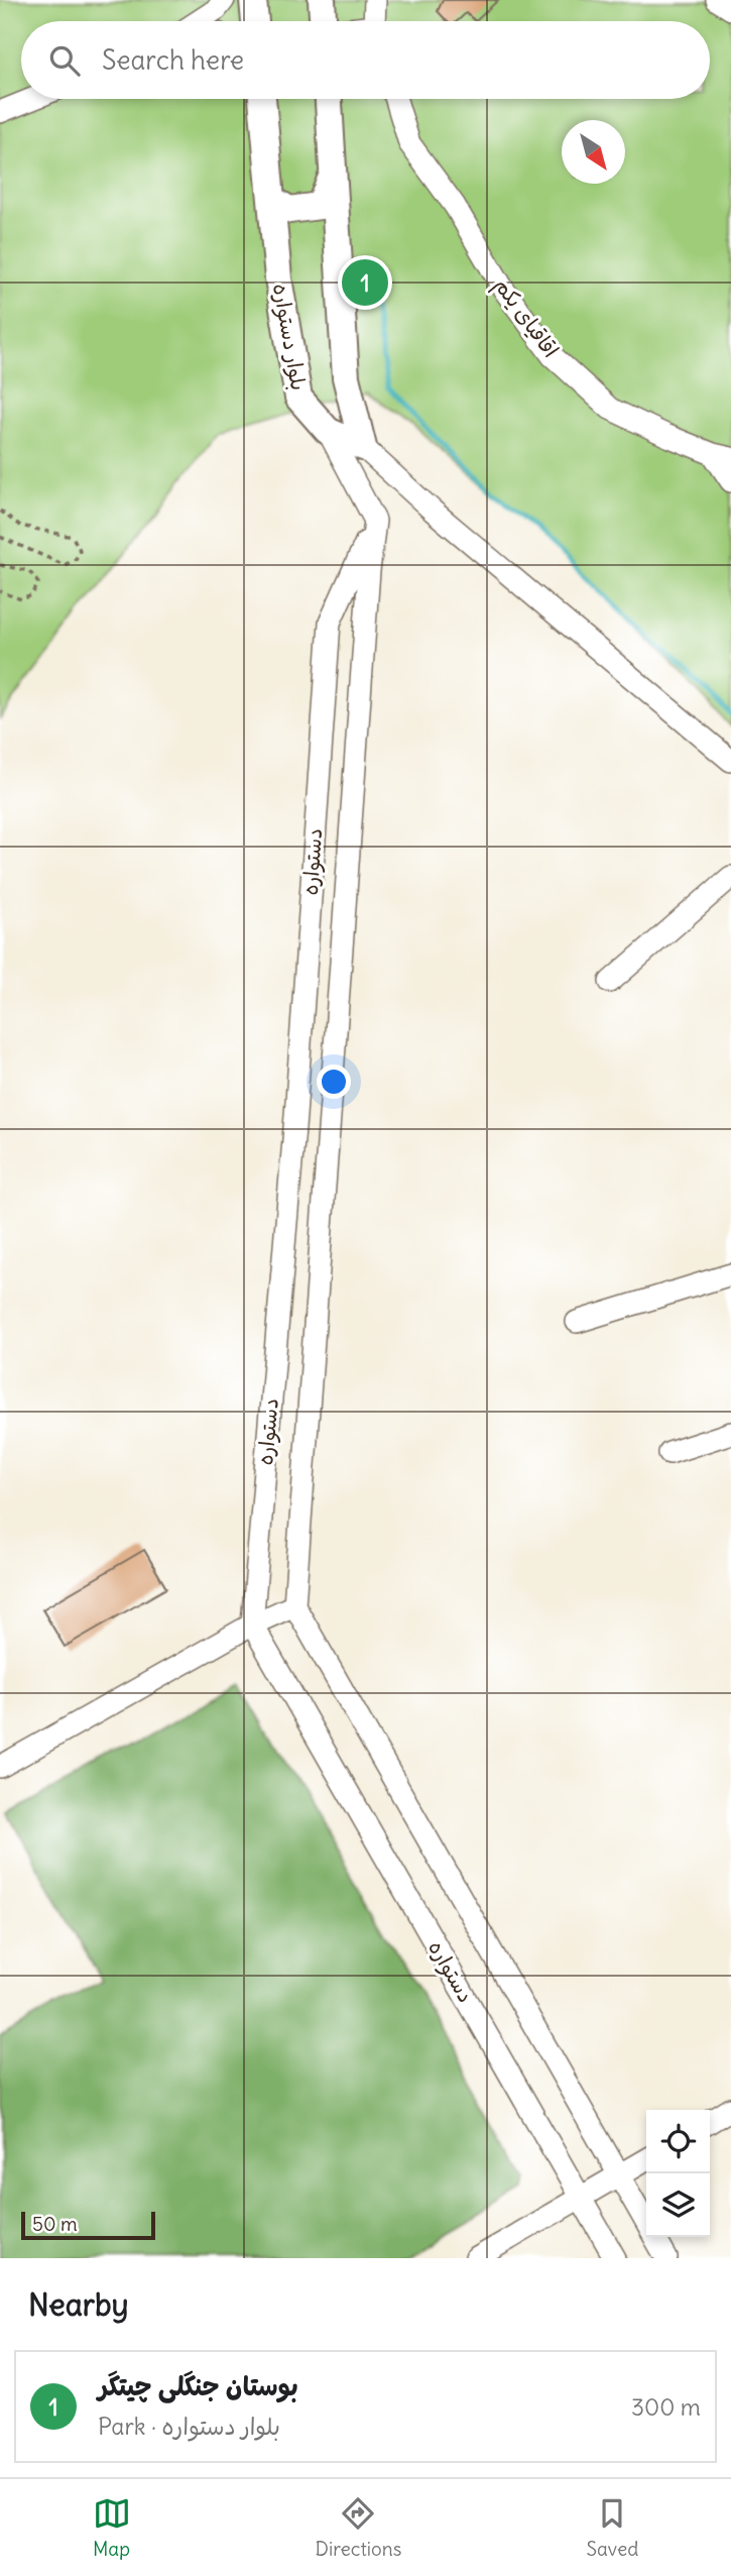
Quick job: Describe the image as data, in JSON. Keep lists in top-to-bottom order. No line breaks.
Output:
{"streets":{"main road":["بلوار دستواره"],"street":["اقاقیای یکم","دستواره"]},"scale_bar":"50 m","north":"bottom right","page":{"search":"Search here","pins":"1","scale":"50 m","heading":"Nearby","list":[{"mark":"1","name":"بوستان جنگلی چیتگر","note":"Park · بلوار دستواره","value":"300 m"}],"nav":["Map","Directions","Saved"]}}
